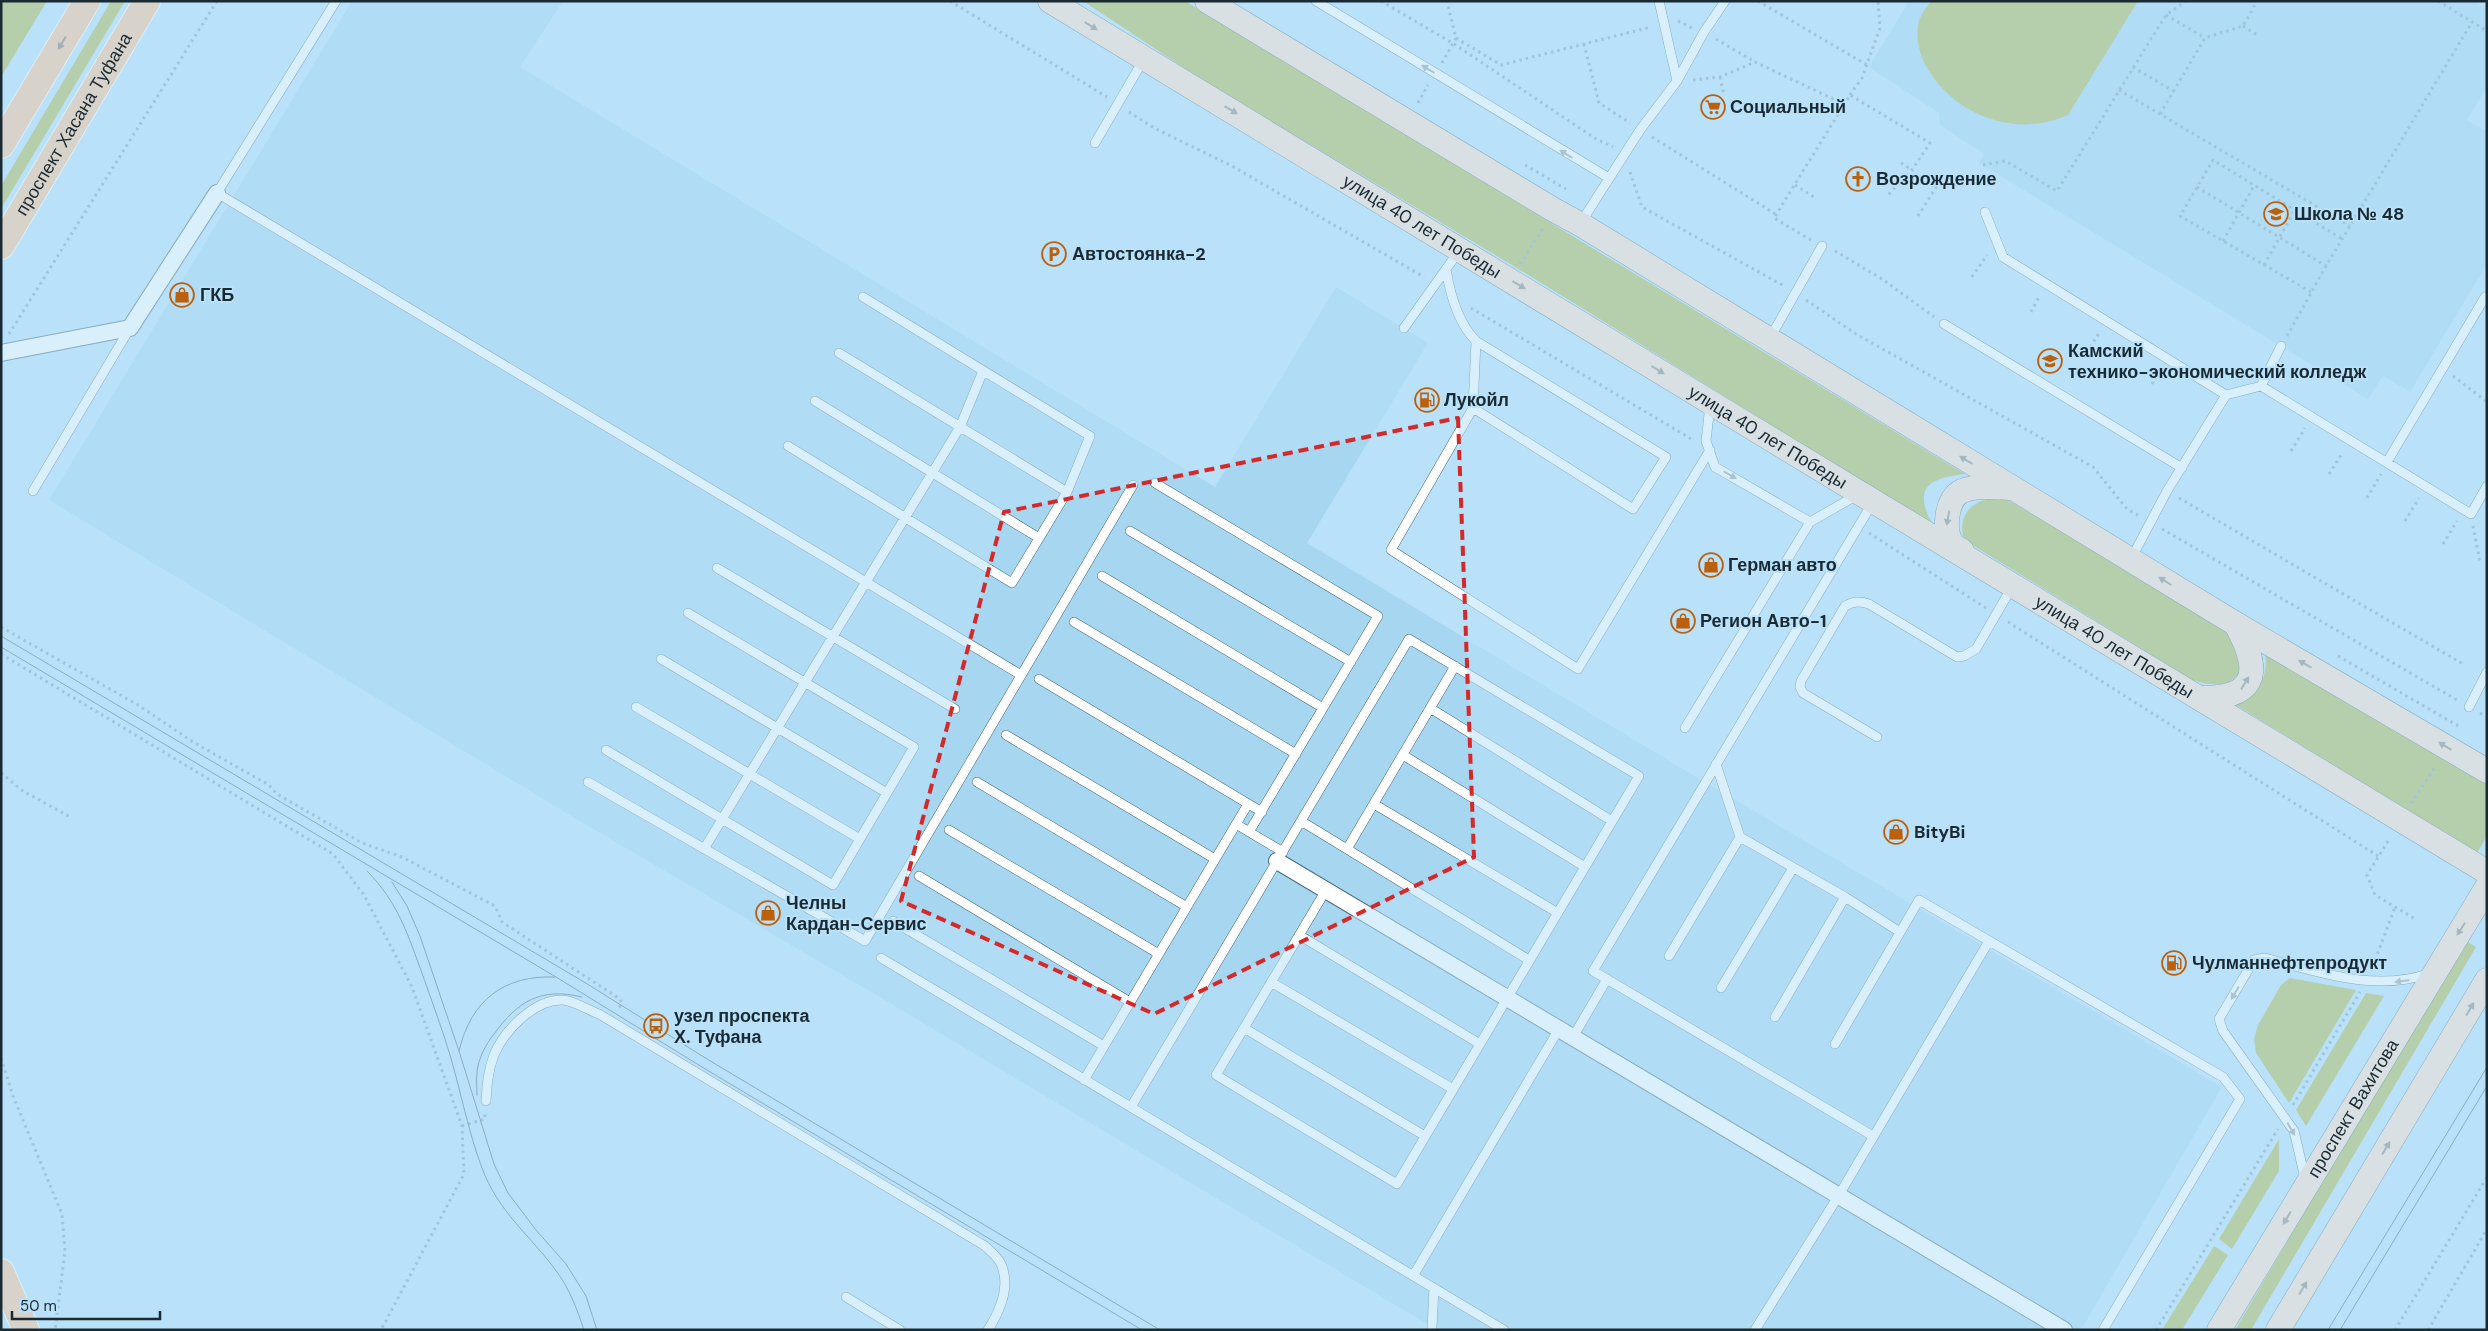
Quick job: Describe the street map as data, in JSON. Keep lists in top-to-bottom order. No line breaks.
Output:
{"streets":{"main road":["проспект Хасана Туфана"],"street":["улица 40 лет Победы","проспект Вахитова"]},"places":{"supermarket":["Социальный"],"church":["Возрождение"],"school or university":["Школа № 48","Камский технико-экономический колледж"],"parking":["Автостоянка-2"],"shop":["ГКБ","Герман авто","Регион Авто-1","BityBi","Челны Кардан-Сервис"],"fuel station":["Лукойл","Чулманнефтепродукт"],"bus stop":["узел проспекта Х. Туфана"]},"scale_bar":"50 m"}
